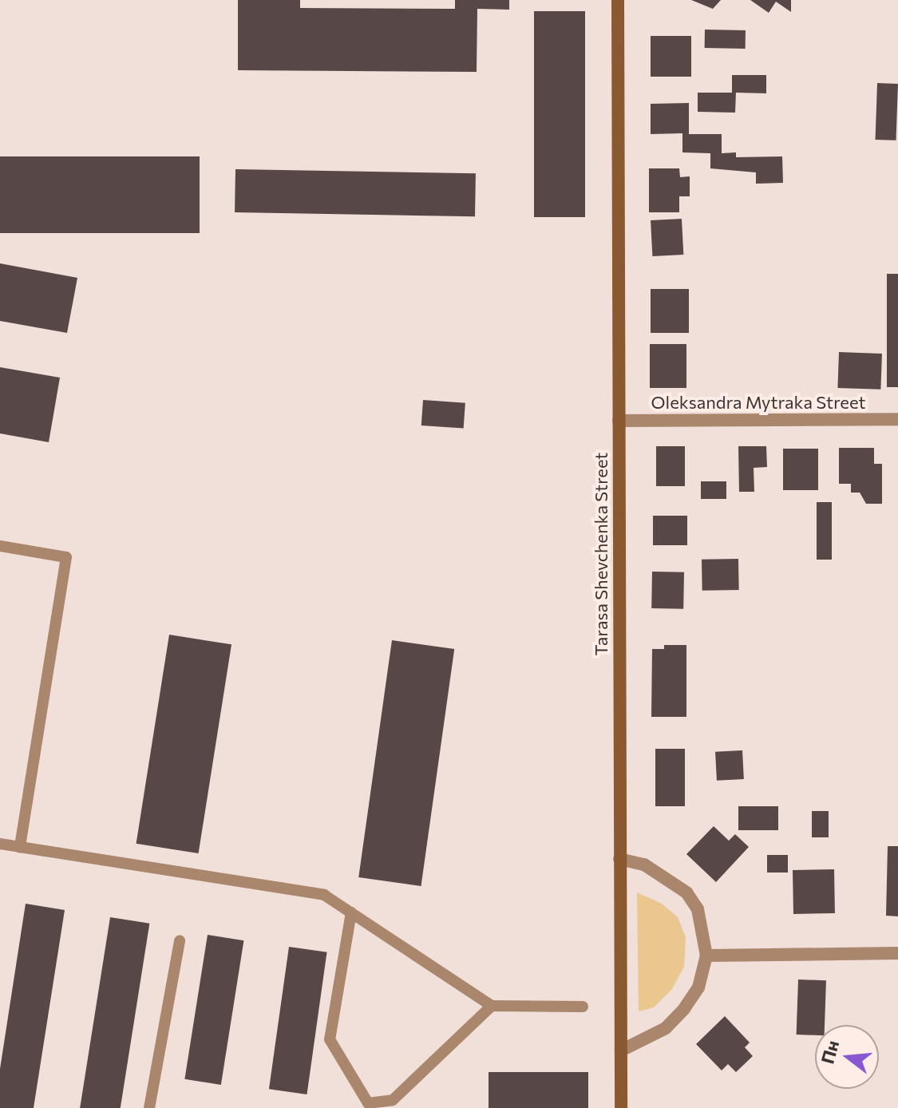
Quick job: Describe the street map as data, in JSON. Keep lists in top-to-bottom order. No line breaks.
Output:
{"streets":{"street":["Oleksandra Mytraka Street","Tarasa Shevchenka Street"]},"crossings":[["Oleksandra Mytraka Street","Tarasa Shevchenka Street"]],"north":"left"}
